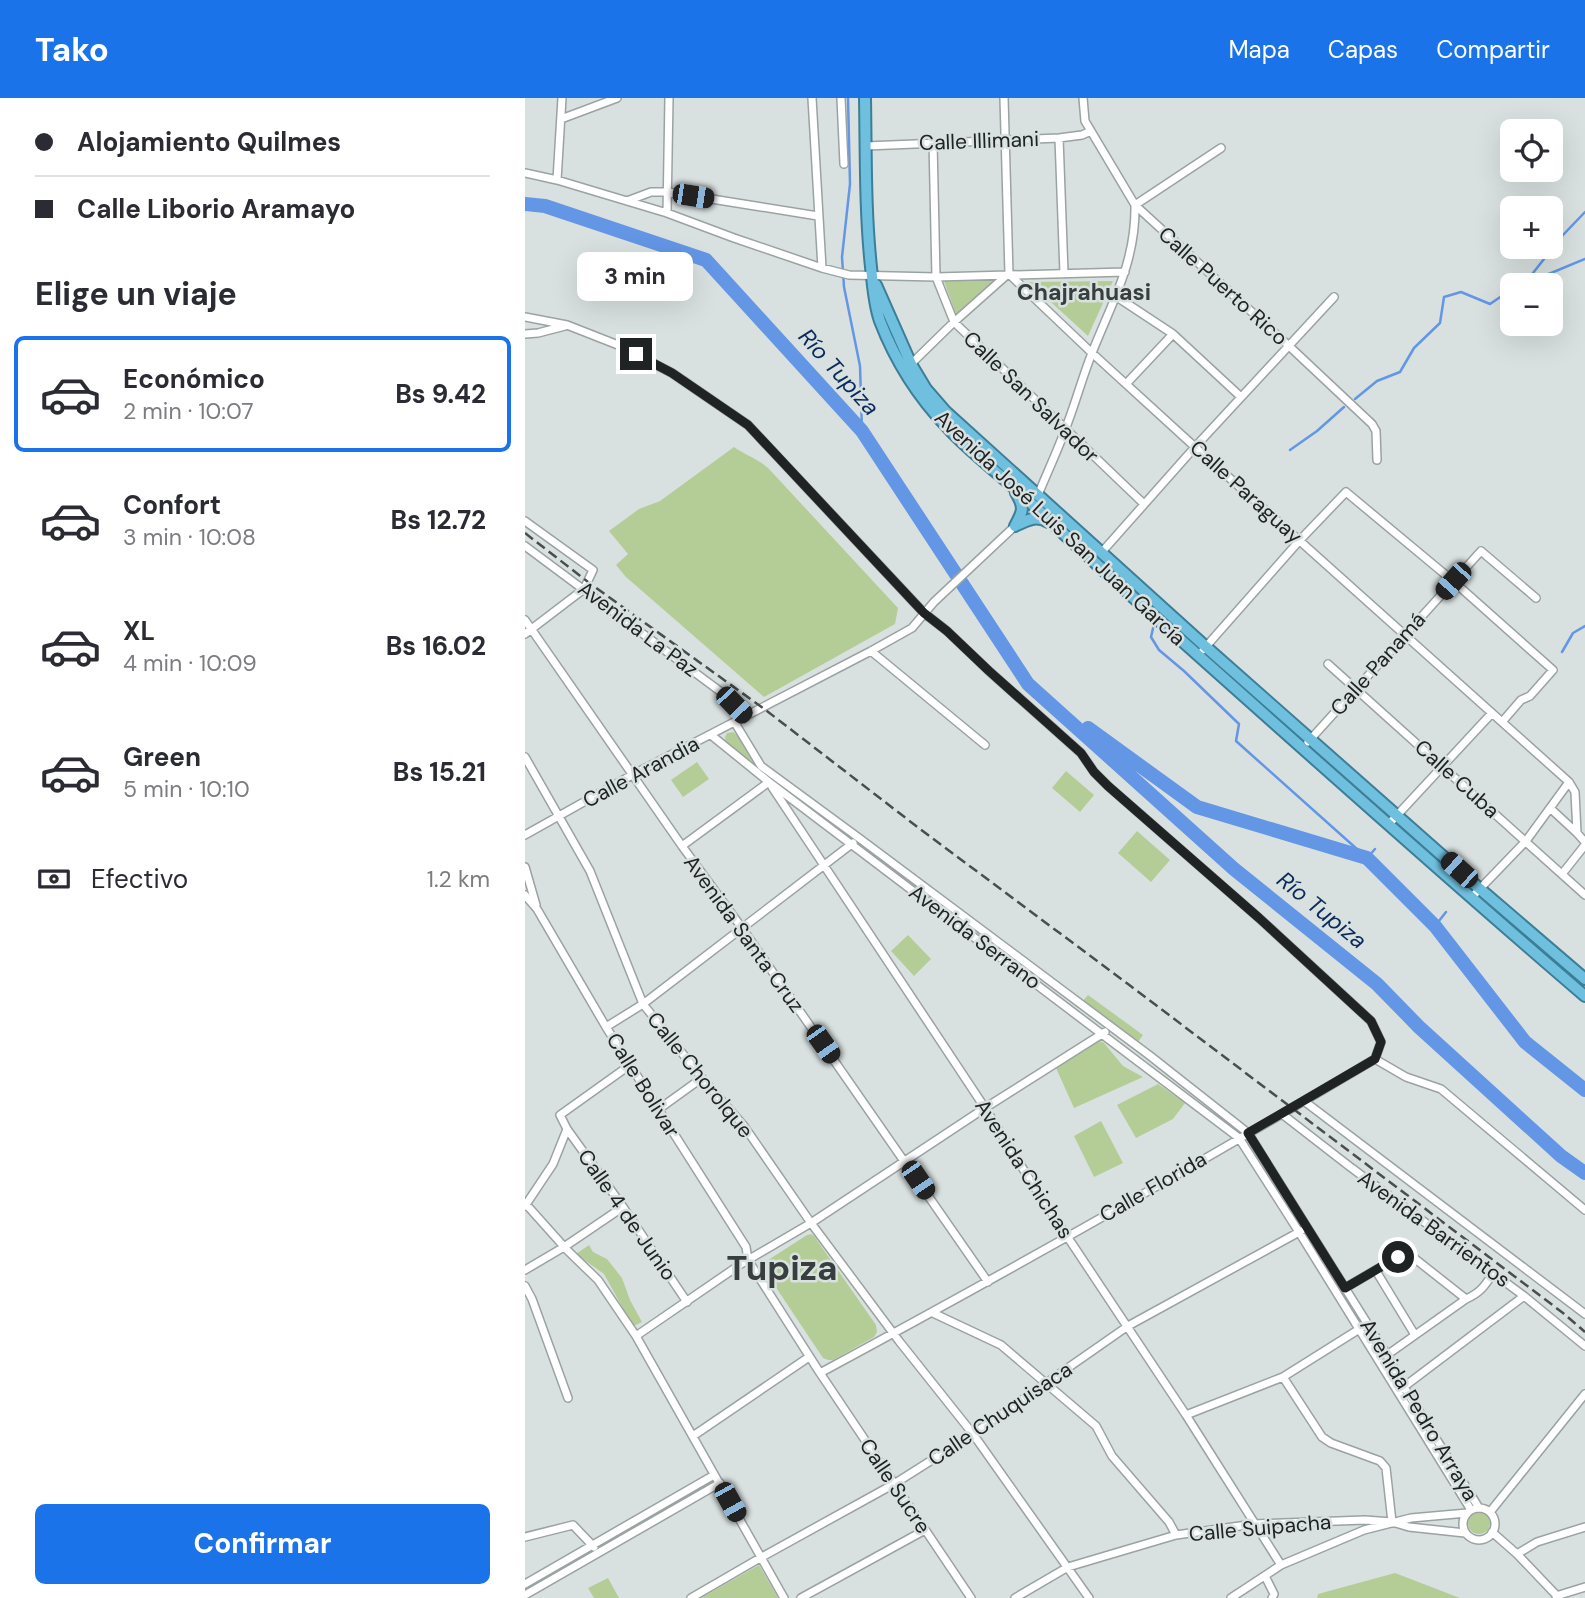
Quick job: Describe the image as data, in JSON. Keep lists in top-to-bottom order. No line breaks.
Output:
{"streets":{"highway":["Avenida José Luis San Juan García"],"street":["Calle Illimani","Calle Puerto Rico","Calle San Salvador","Calle Paraguay","Avenida La Paz","Calle Panamá","Calle Arandia","Calle Cuba","Avenida Santa Cruz","Avenida Serrano","Calle Chorolque","Calle Bolivar","Avenida Chichas","Calle Florida","Calle 4 de Junio","Avenida Barrientos","Avenida Pedro Arraya","Calle Chuquisaca","Calle Sucre","Calle Suipacha"]},"crossings":[["Calle Illimani","Calle Puerto Rico"],["Calle Paraguay","Calle Panamá"],["Avenida José Luis San Juan García","Calle Panamá"],["Avenida La Paz","Calle Arandia"],["Calle Panamá","Calle Cuba"],["Calle Arandia","Avenida Santa Cruz"],["Calle Arandia","Avenida Serrano"],["Calle Arandia","Calle Chorolque"],["Avenida Santa Cruz","Calle Florida"],["Avenida Serrano","Avenida Chichas"],["Avenida Serrano","Calle Florida"],["Avenida Serrano","Avenida Pedro Arraya"],["Calle Chorolque","Calle Florida"],["Calle Chorolque","Calle Chuquisaca"],["Calle Chorolque","Calle Suipacha"],["Calle Bolivar","Calle Sucre"],["Avenida Chichas","Calle Florida"],["Avenida Chichas","Calle Chuquisaca"],["Avenida Chichas","Calle Suipacha"],["Calle Florida","Avenida Barrientos"],["Calle Florida","Avenida Pedro Arraya"],["Calle Florida","Calle Sucre"],["Avenida Pedro Arraya","Calle Chuquisaca"],["Avenida Pedro Arraya","Calle Suipacha"],["Calle Chuquisaca","Calle Sucre"]],"districts":["Chajrahuasi","Tupiza"],"water":["Río Tupiza"],"page":{"header":"Tako","nav":["Mapa","Capas","Compartir"],"banner":["Alojamiento Quilmes","Calle Liborio Aramayo"],"map_buttons":["+","−"],"heading":"Elige un viaje","bubble":"3 min","list":[{"name":"Económico","note":"2 min · 10:07","value":"Bs 9.42"},{"name":"Confort","note":"3 min · 10:08","value":"Bs 12.72"},{"name":"XL","note":"4 min · 10:09","value":"Bs 16.02"},{"name":"Green","note":"5 min · 10:10","value":"Bs 15.21"}],"pay":["Efectivo","1.2 km"],"buttons":"Confirmar"}}
